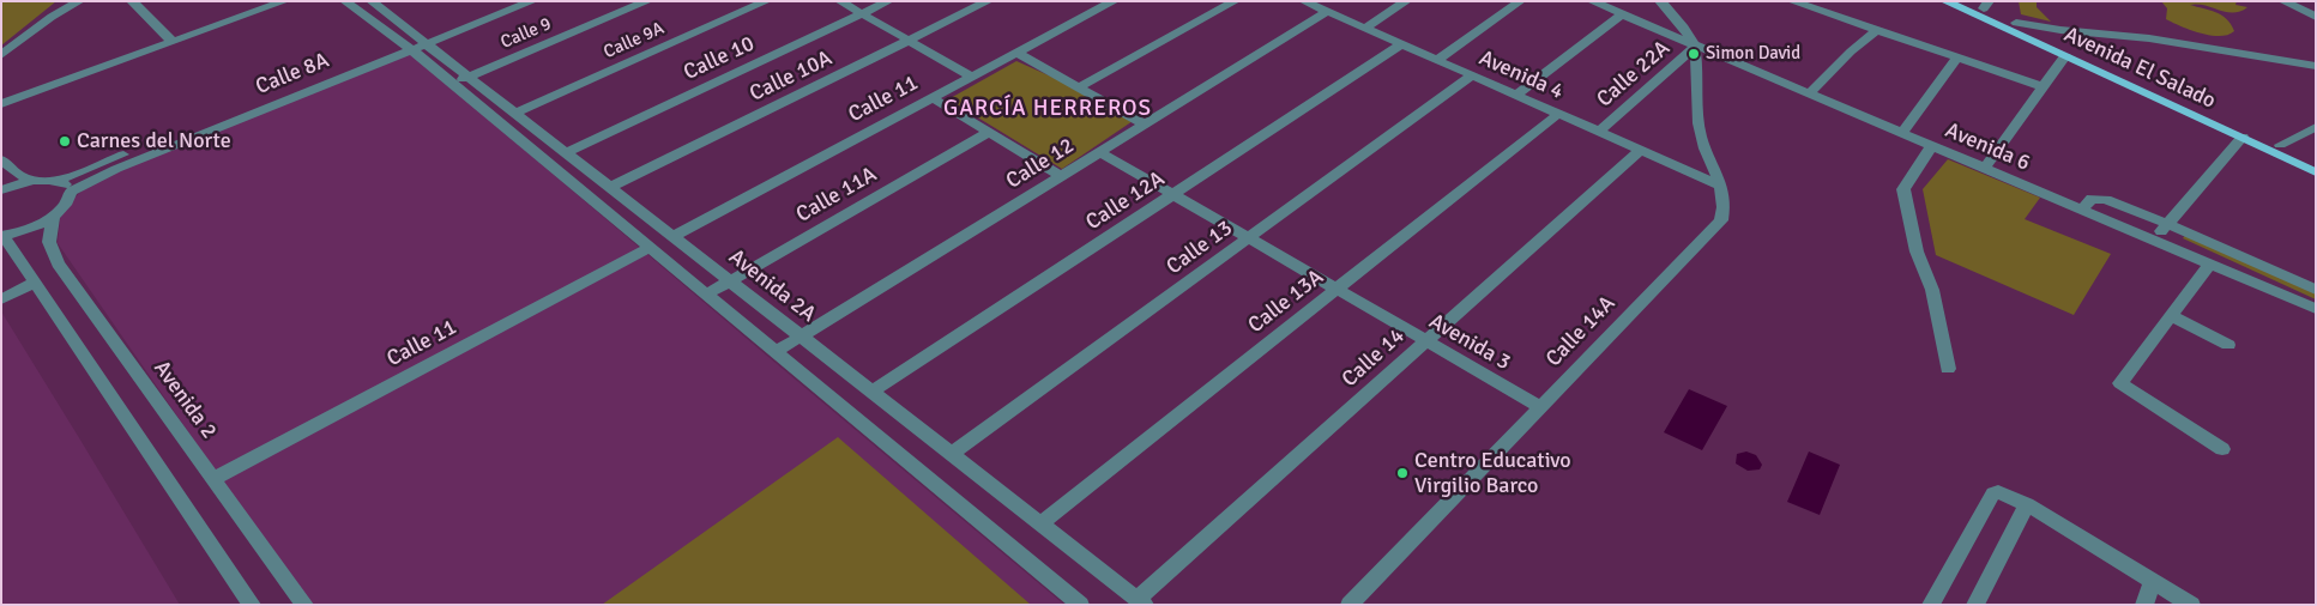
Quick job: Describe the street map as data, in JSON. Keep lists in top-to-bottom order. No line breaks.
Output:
{"streets":{"main road":["Avenida El Salado"],"street":["Calle 9","Calle 9A","Calle 10","Calle 8A","Calle 22A","Avenida 4","Calle 10A","Calle 11","Avenida 6","Calle 12","Calle 11A","Calle 12A","Calle 13","Avenida 2A","Calle 13A","Calle 14A","Avenida 3","Calle 14","Avenida 2"]},"crossings":[["Calle 9","Avenida 2A"],["Calle 9A","Avenida 2A"],["Calle 10","Avenida 2A"],["Calle 8A","Avenida 2A"],["Calle 22A","Avenida 4"],["Calle 22A","Avenida 6"],["Calle 22A","Calle 14A"],["Avenida 4","Calle 12"],["Avenida 4","Calle 12A"],["Avenida 4","Calle 13"],["Avenida 4","Calle 13A"],["Avenida 4","Calle 14A"],["Avenida 4","Calle 14"],["Calle 10A","Avenida 2A"],["Calle 11","Avenida 2A"],["Calle 11","Avenida 2"],["Avenida 6","Calle 14A"],["Calle 12","Avenida 2A"],["Calle 12","Avenida 3"],["Calle 11A","Avenida 2A"],["Calle 12A","Avenida 2A"],["Calle 12A","Avenida 3"],["Calle 13","Avenida 2A"],["Calle 13","Avenida 3"],["Avenida 2A","Calle 13A"],["Avenida 2A","Calle 14"],["Calle 13A","Avenida 3"],["Calle 14A","Avenida 3"],["Avenida 3","Calle 14"]],"districts":["GARCÍA HERREROS"],"places":["Simon David","Carnes del Norte","Centro Educativo Virgilio Barco"]}
